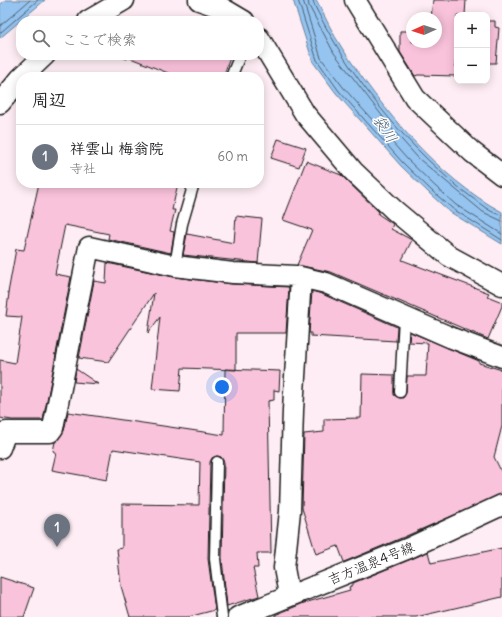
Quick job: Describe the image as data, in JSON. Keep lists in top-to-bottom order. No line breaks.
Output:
{"streets":{"street":["吉方温泉4号線"]},"water":["袋川"],"north":"left","page":{"map_buttons":["+","−"],"search":"ここで検索","heading":"周辺","list":[{"mark":"1","name":"祥雲山 梅翁院","note":"寺社","value":"60 m"}],"pins":"1"}}
